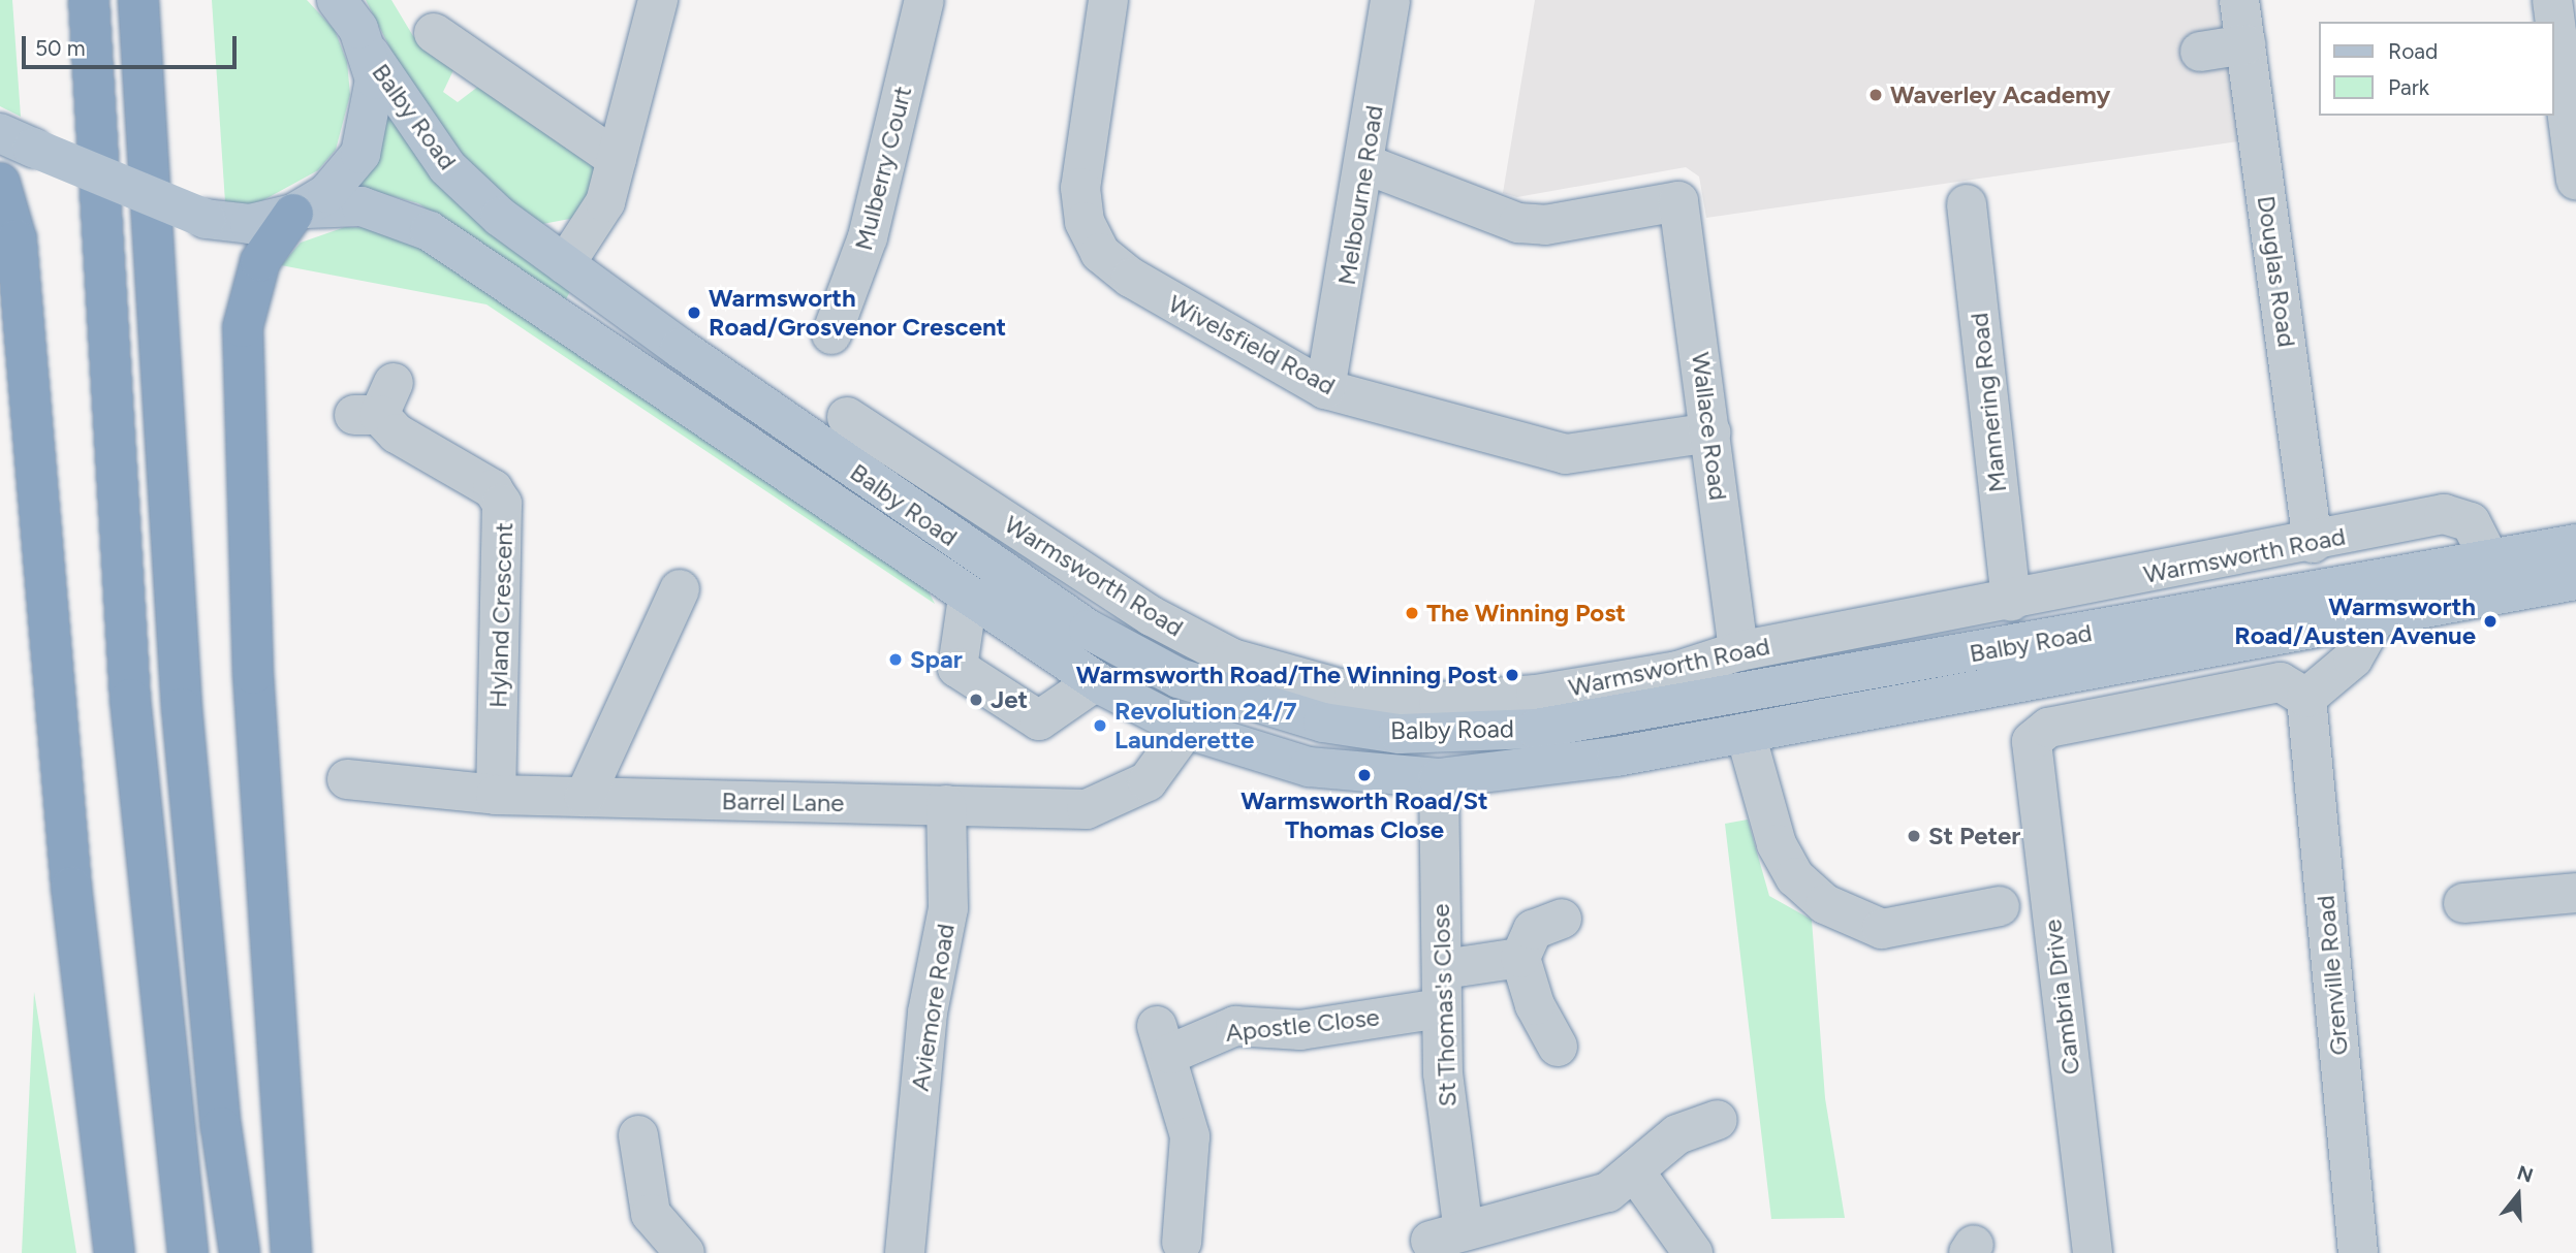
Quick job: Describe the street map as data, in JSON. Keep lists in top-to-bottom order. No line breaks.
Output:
{"streets":{"main road":["Balby Road"],"street":["Mulberry Court","Melbourne Road","Douglas Road","Wivelsfield Road","Mannering Road","Wallace Road","Warmsworth Road","Hyland Crescent","Barrel Lane","Grenville Road","Cambria Drive","St Thomas's Close","Aviemore Road","Apostle Close"]},"crossings":[["Balby Road","Warmsworth Road"],["Balby Road","Barrel Lane"],["Balby Road","St Thomas's Close"],["Melbourne Road","Wivelsfield Road"],["Melbourne Road","Wallace Road"],["Douglas Road","Warmsworth Road"],["Wivelsfield Road","Wallace Road"],["Mannering Road","Warmsworth Road"],["Wallace Road","Warmsworth Road"],["Hyland Crescent","Barrel Lane"],["Barrel Lane","Aviemore Road"],["Grenville Road","Cambria Drive"],["St Thomas's Close","Apostle Close"]],"places":["Waverley Academy","Warmsworth Road/Grosvenor Crescent","The Winning Post","Warmsworth Road/Austen Avenue","Spar","Warmsworth Road/The Winning Post","Jet","Revolution 24/7 Launderette","Warmsworth Road/St Thomas Close","St Peter"],"legend":["Road","Park"],"scale_bar":"50 m","north":"top"}
